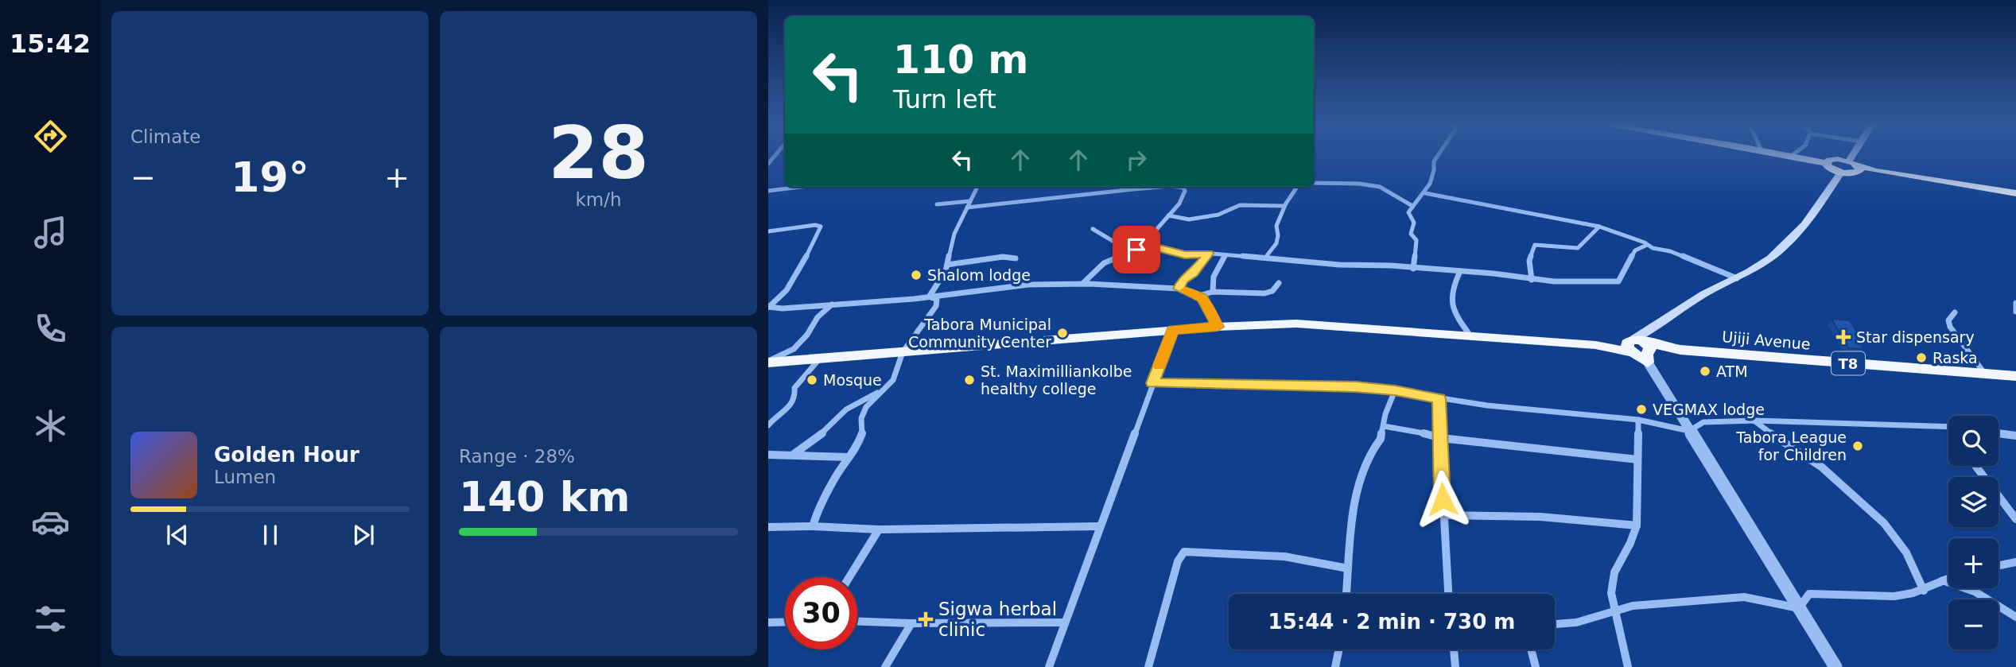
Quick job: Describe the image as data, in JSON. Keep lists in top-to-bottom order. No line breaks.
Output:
{"streets":{"highway":["Ujiji Avenue","T8"]},"places":{"other":["Shalom lodge","Tabora Municipal Community Center","Raska","ATM","Mosque","St. Maximilliankolbe healthy college","VEGMAX lodge","Tabora League for Children"],"health":["Star dispensary","Sigwa herbal clinic"]},"page":{"tabs":"15:42","tile":["Climate",["28","km/h"],["Range · 28%","140 km"]],"turn":["110 m","Turn left"],"heat":["−","19°","+"],"map_buttons":["+","−"],"song":["Golden Hour","Lumen"],"limit":"30","trip":"15:44 · 2 min · 730 m"}}
